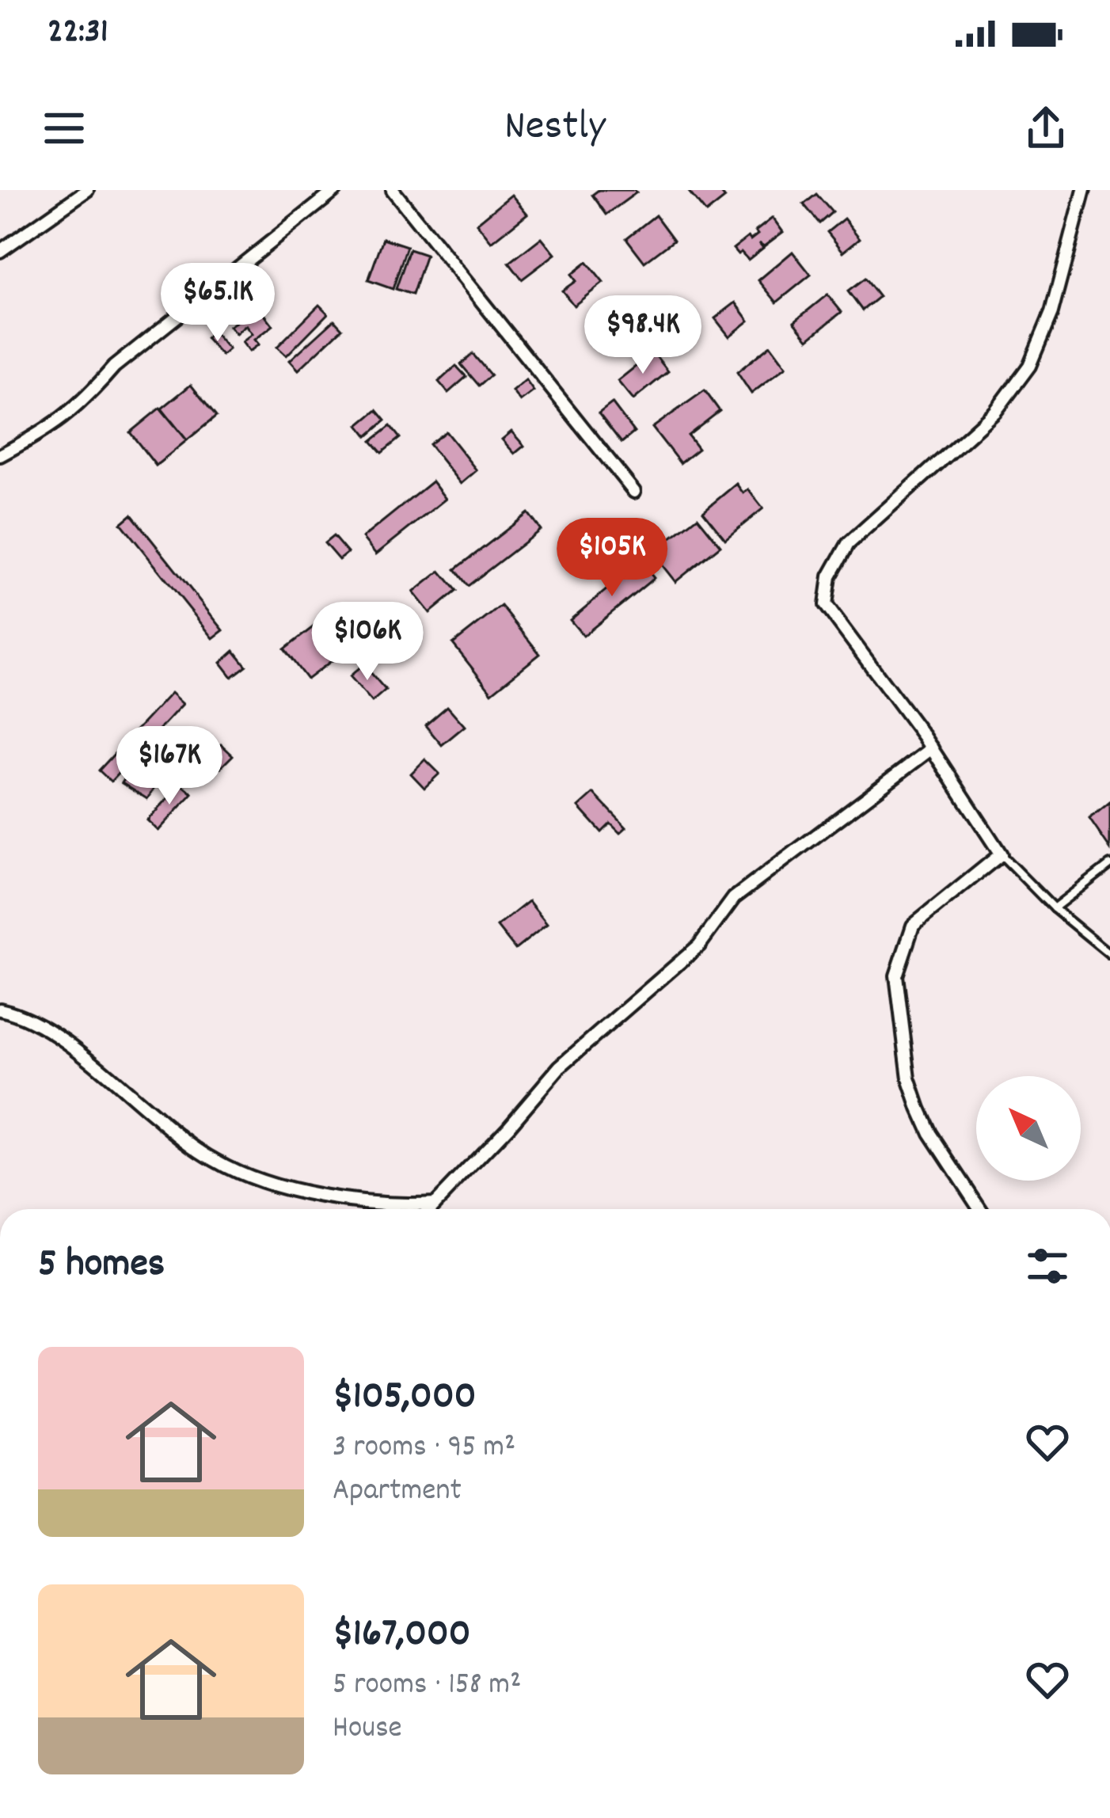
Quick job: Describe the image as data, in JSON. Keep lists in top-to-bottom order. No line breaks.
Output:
{"north":"top left","page":{"status":"22:31","header":"Nestly","price":["$65.1K","$98.4K","$105K","$106K","$167K"],"heading":"5 homes","list":[{"name":"$105,000","note":"3 rooms · 95 m² · Apartment"},{"name":"$167,000","note":"5 rooms · 158 m² · House"}]}}
